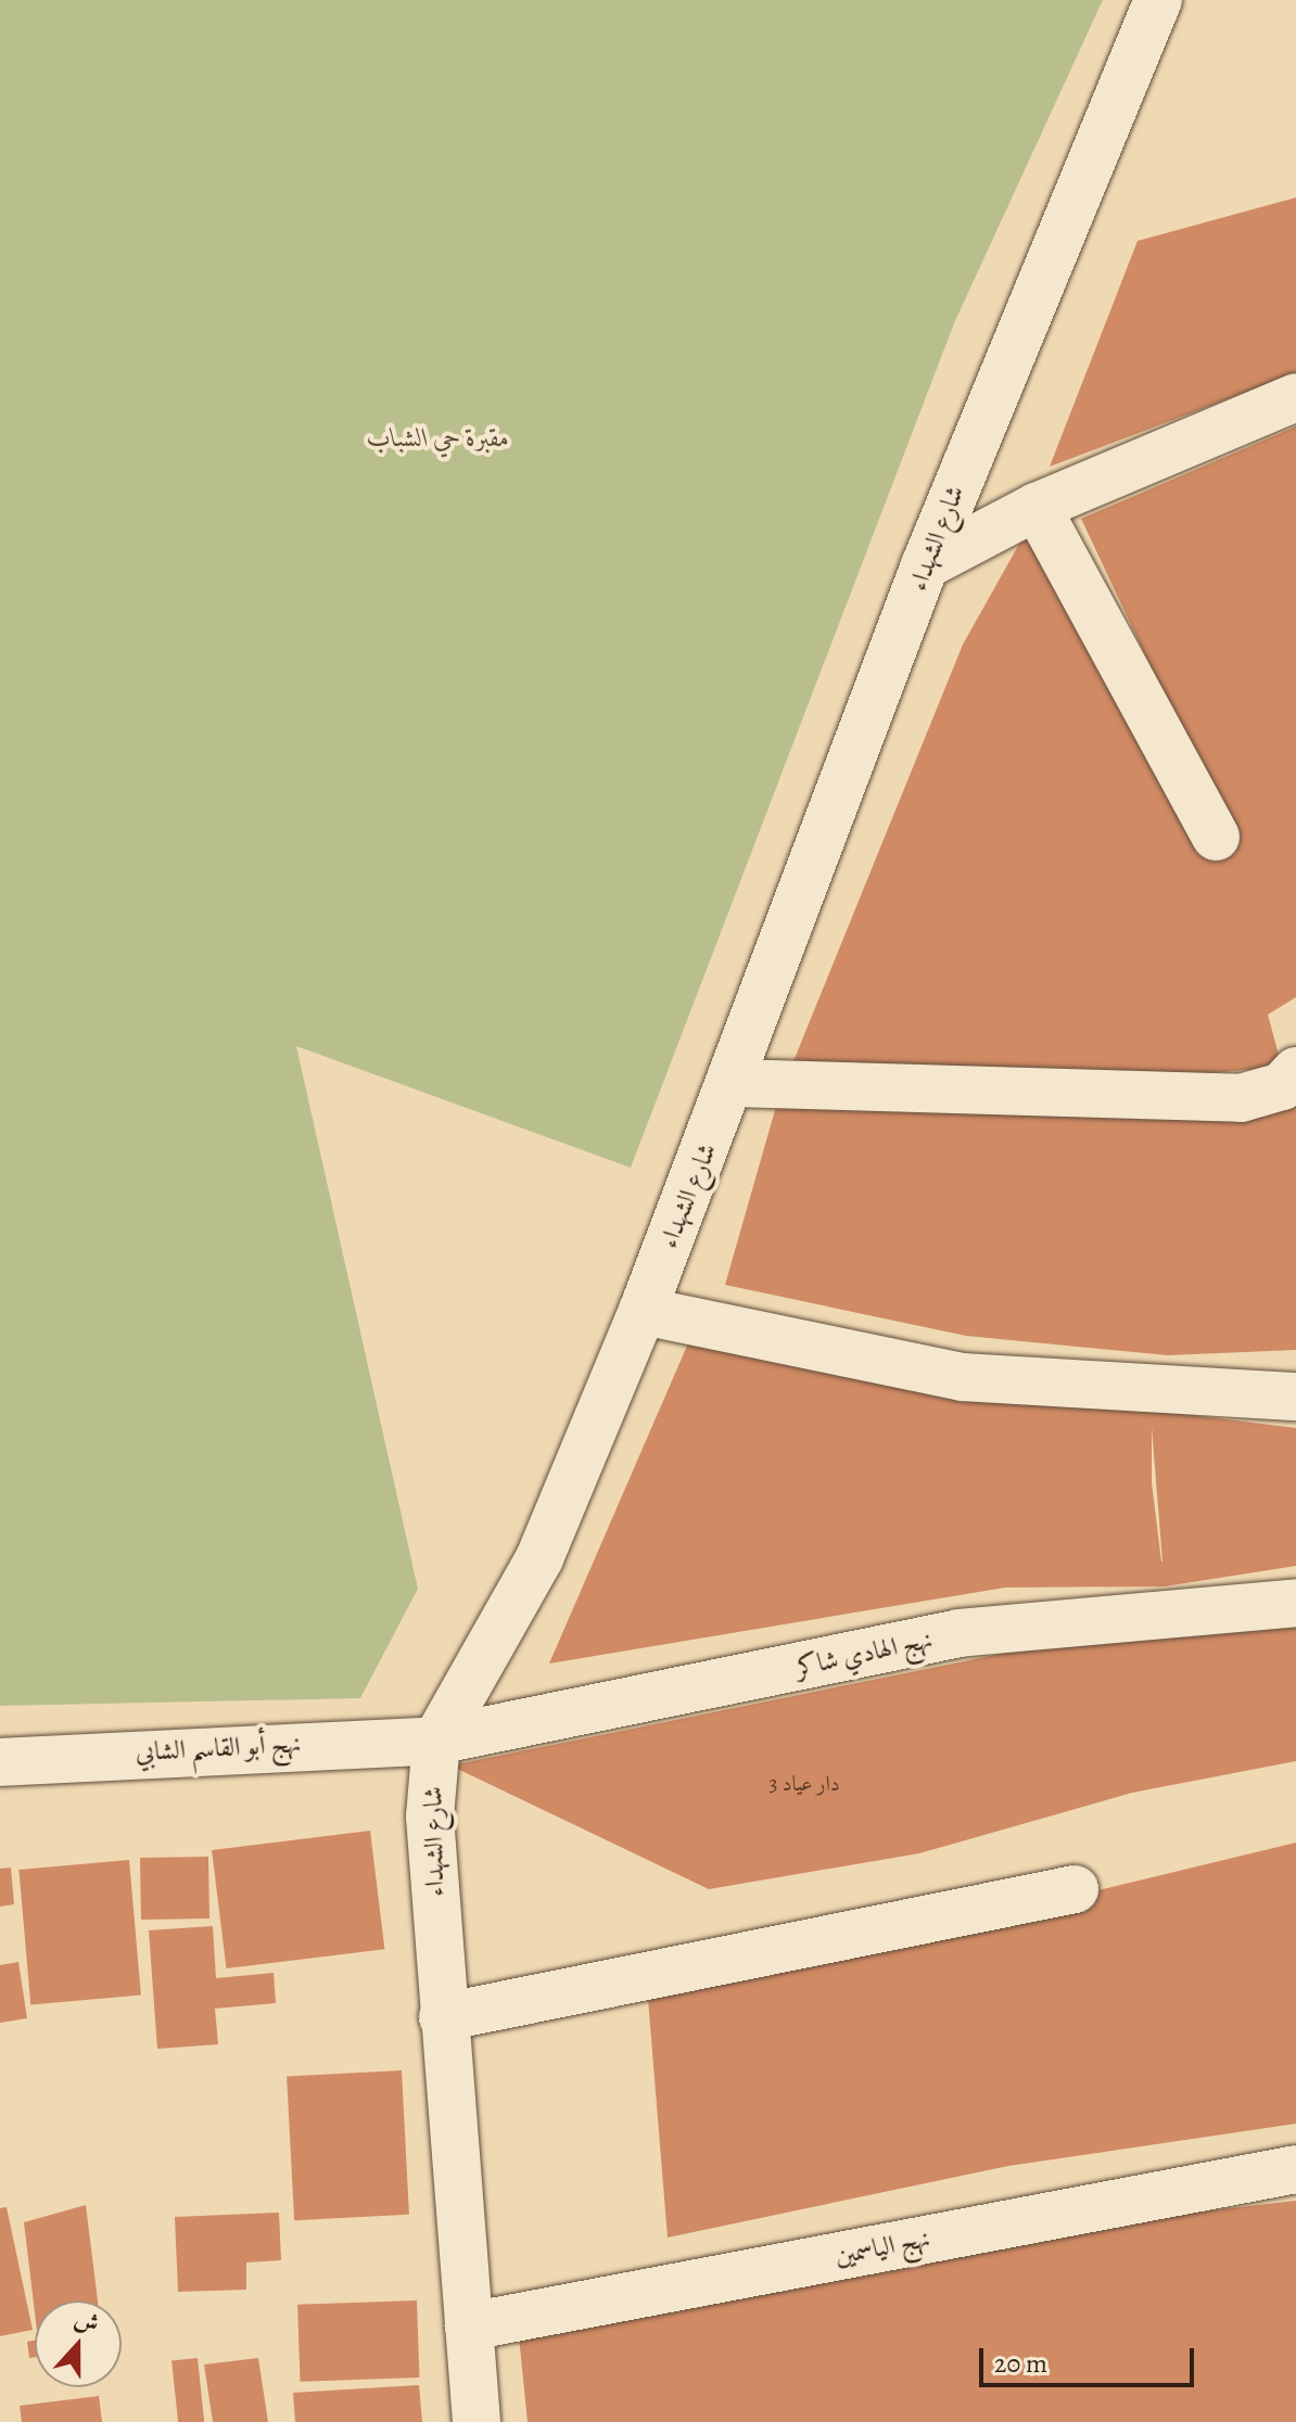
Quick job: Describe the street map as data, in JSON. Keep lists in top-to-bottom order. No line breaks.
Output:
{"streets":{"street":["شارع الشهداء","نهج الهادي شاكر","نهج أبو القاسم الشابي","نهج الياسمين"]},"crossings":[["شارع الشهداء","نهج الهادي شاكر"],["شارع الشهداء","نهج أبو القاسم الشابي"],["شارع الشهداء","نهج الياسمين"],["نهج الهادي شاكر","نهج أبو القاسم الشابي"]],"parks":["مقبرة حي الشباب"],"house_numbers":["3 دار عياد"],"scale_bar":"20 m","north":"top"}
